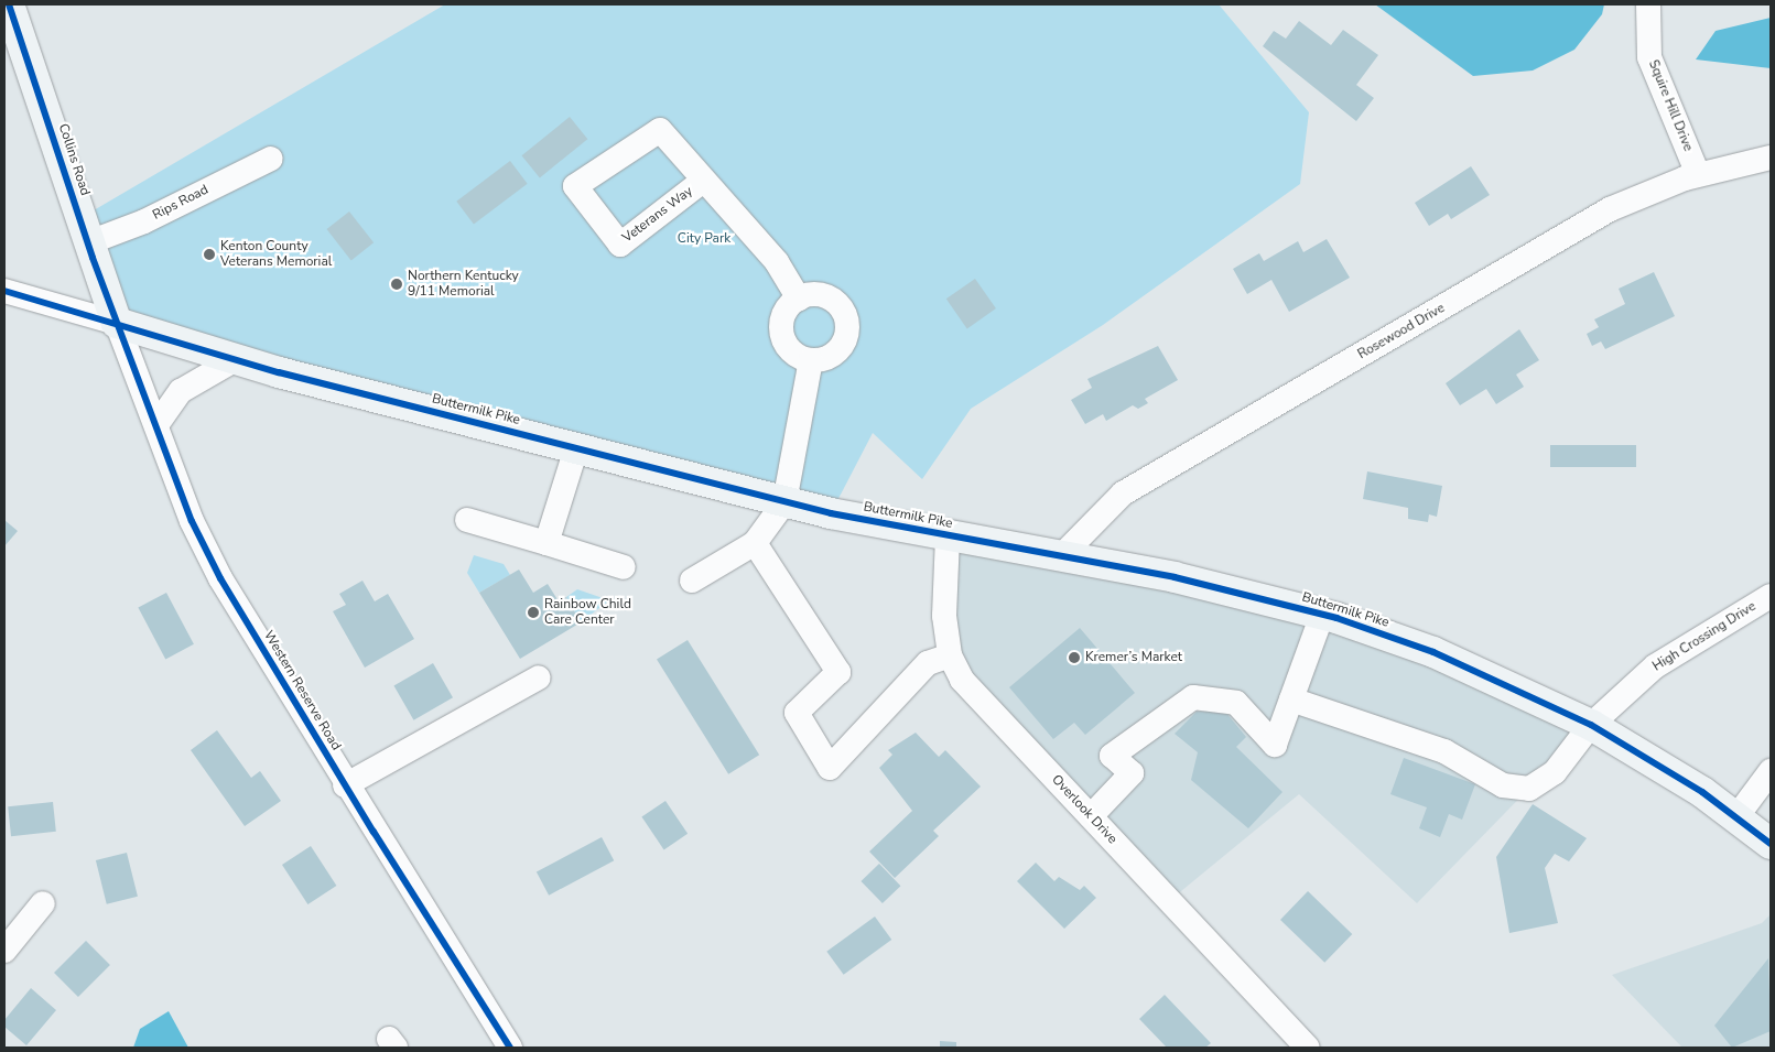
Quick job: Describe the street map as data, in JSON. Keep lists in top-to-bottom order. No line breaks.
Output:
{"streets":{"main road":["Collins Road","Buttermilk Pike"],"street":["Squire Hill Drive","Rips Road","Veterans Way","Rosewood Drive","High Crossing Drive","Western Reserve Road","Overlook Drive"]},"crossings":[["Squire Hill Drive","Rosewood Drive"],["Collins Road","Rips Road"],["Collins Road","Buttermilk Pike"],["Collins Road","Western Reserve Road"],["Rosewood Drive","Buttermilk Pike"],["Buttermilk Pike","High Crossing Drive"],["Buttermilk Pike","Western Reserve Road"],["Buttermilk Pike","Overlook Drive"]],"parks":["City Park"],"places":["Kenton County Veterans Memorial","Northern Kentucky 9/11 Memorial","Rainbow Child Care Center","Kremer’s Market"]}
